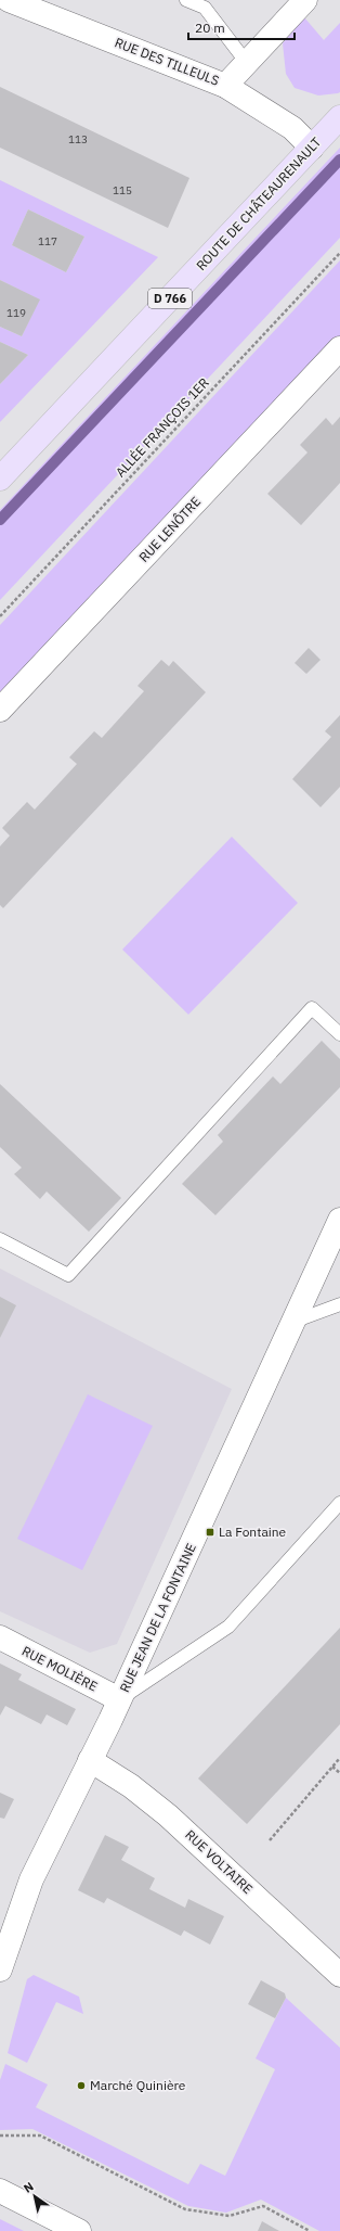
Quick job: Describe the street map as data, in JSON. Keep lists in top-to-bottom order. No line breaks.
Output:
{"streets":{"main road":["ROUTE DE CHÂTEAURENAULT","D 766"],"street":["RUE DES TILLEULS","RUE LENÔTRE","RUE JEAN DE LA FONTAINE","RUE MOLIÈRE","RUE VOLTAIRE"],"path":["ALLÉE FRANÇOIS 1ER"]},"crossings":[["RUE DES TILLEULS","ROUTE DE CHÂTEAURENAULT"],["RUE JEAN DE LA FONTAINE","RUE MOLIÈRE"],["RUE JEAN DE LA FONTAINE","RUE VOLTAIRE"]],"places":{"transit":["La Fontaine"],"other":["Marché Quinière"]},"house_numbers":["113","115","117","119"],"scale_bar":"20 m","north":"top left"}
